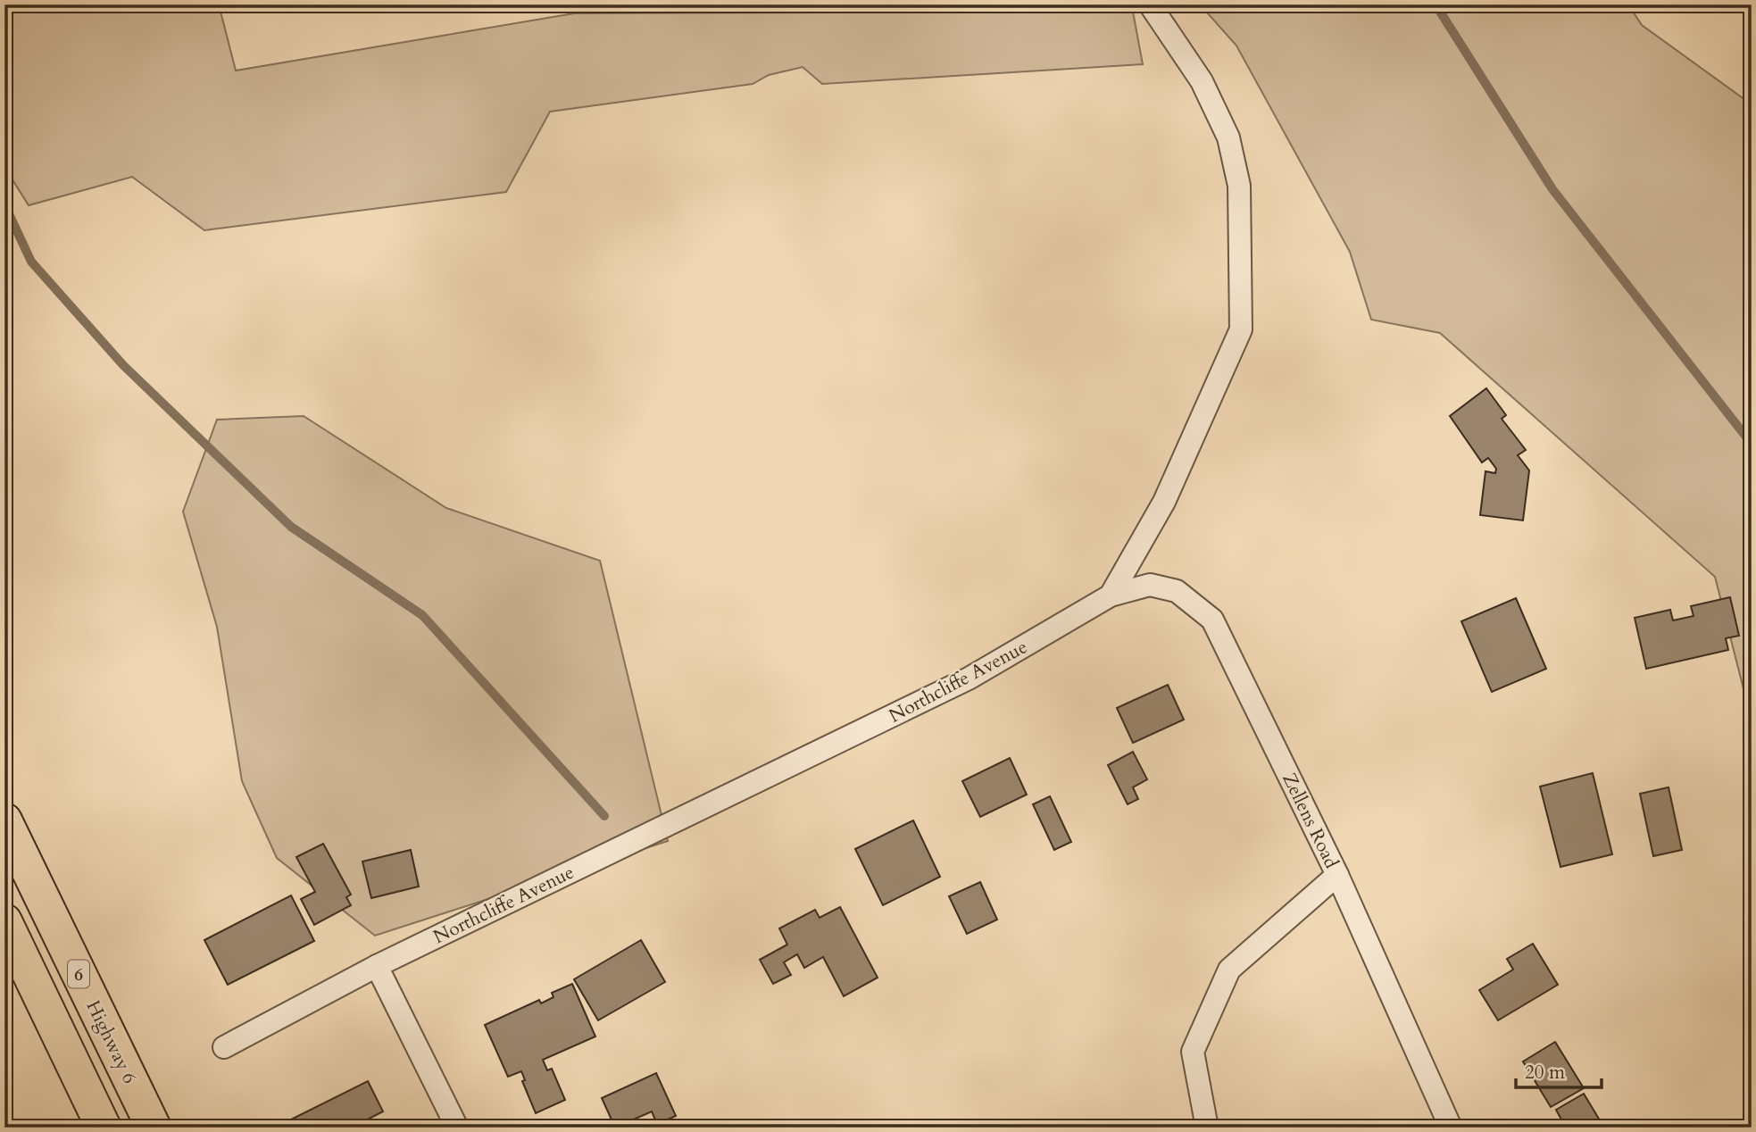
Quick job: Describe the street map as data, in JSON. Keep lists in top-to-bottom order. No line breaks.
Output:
{"streets":{"highway":["6","Highway 6"],"street":["Northcliffe Avenue","Zellens Road"]},"crossings":[["Northcliffe Avenue","Zellens Road"]],"scale_bar":"20 m"}
